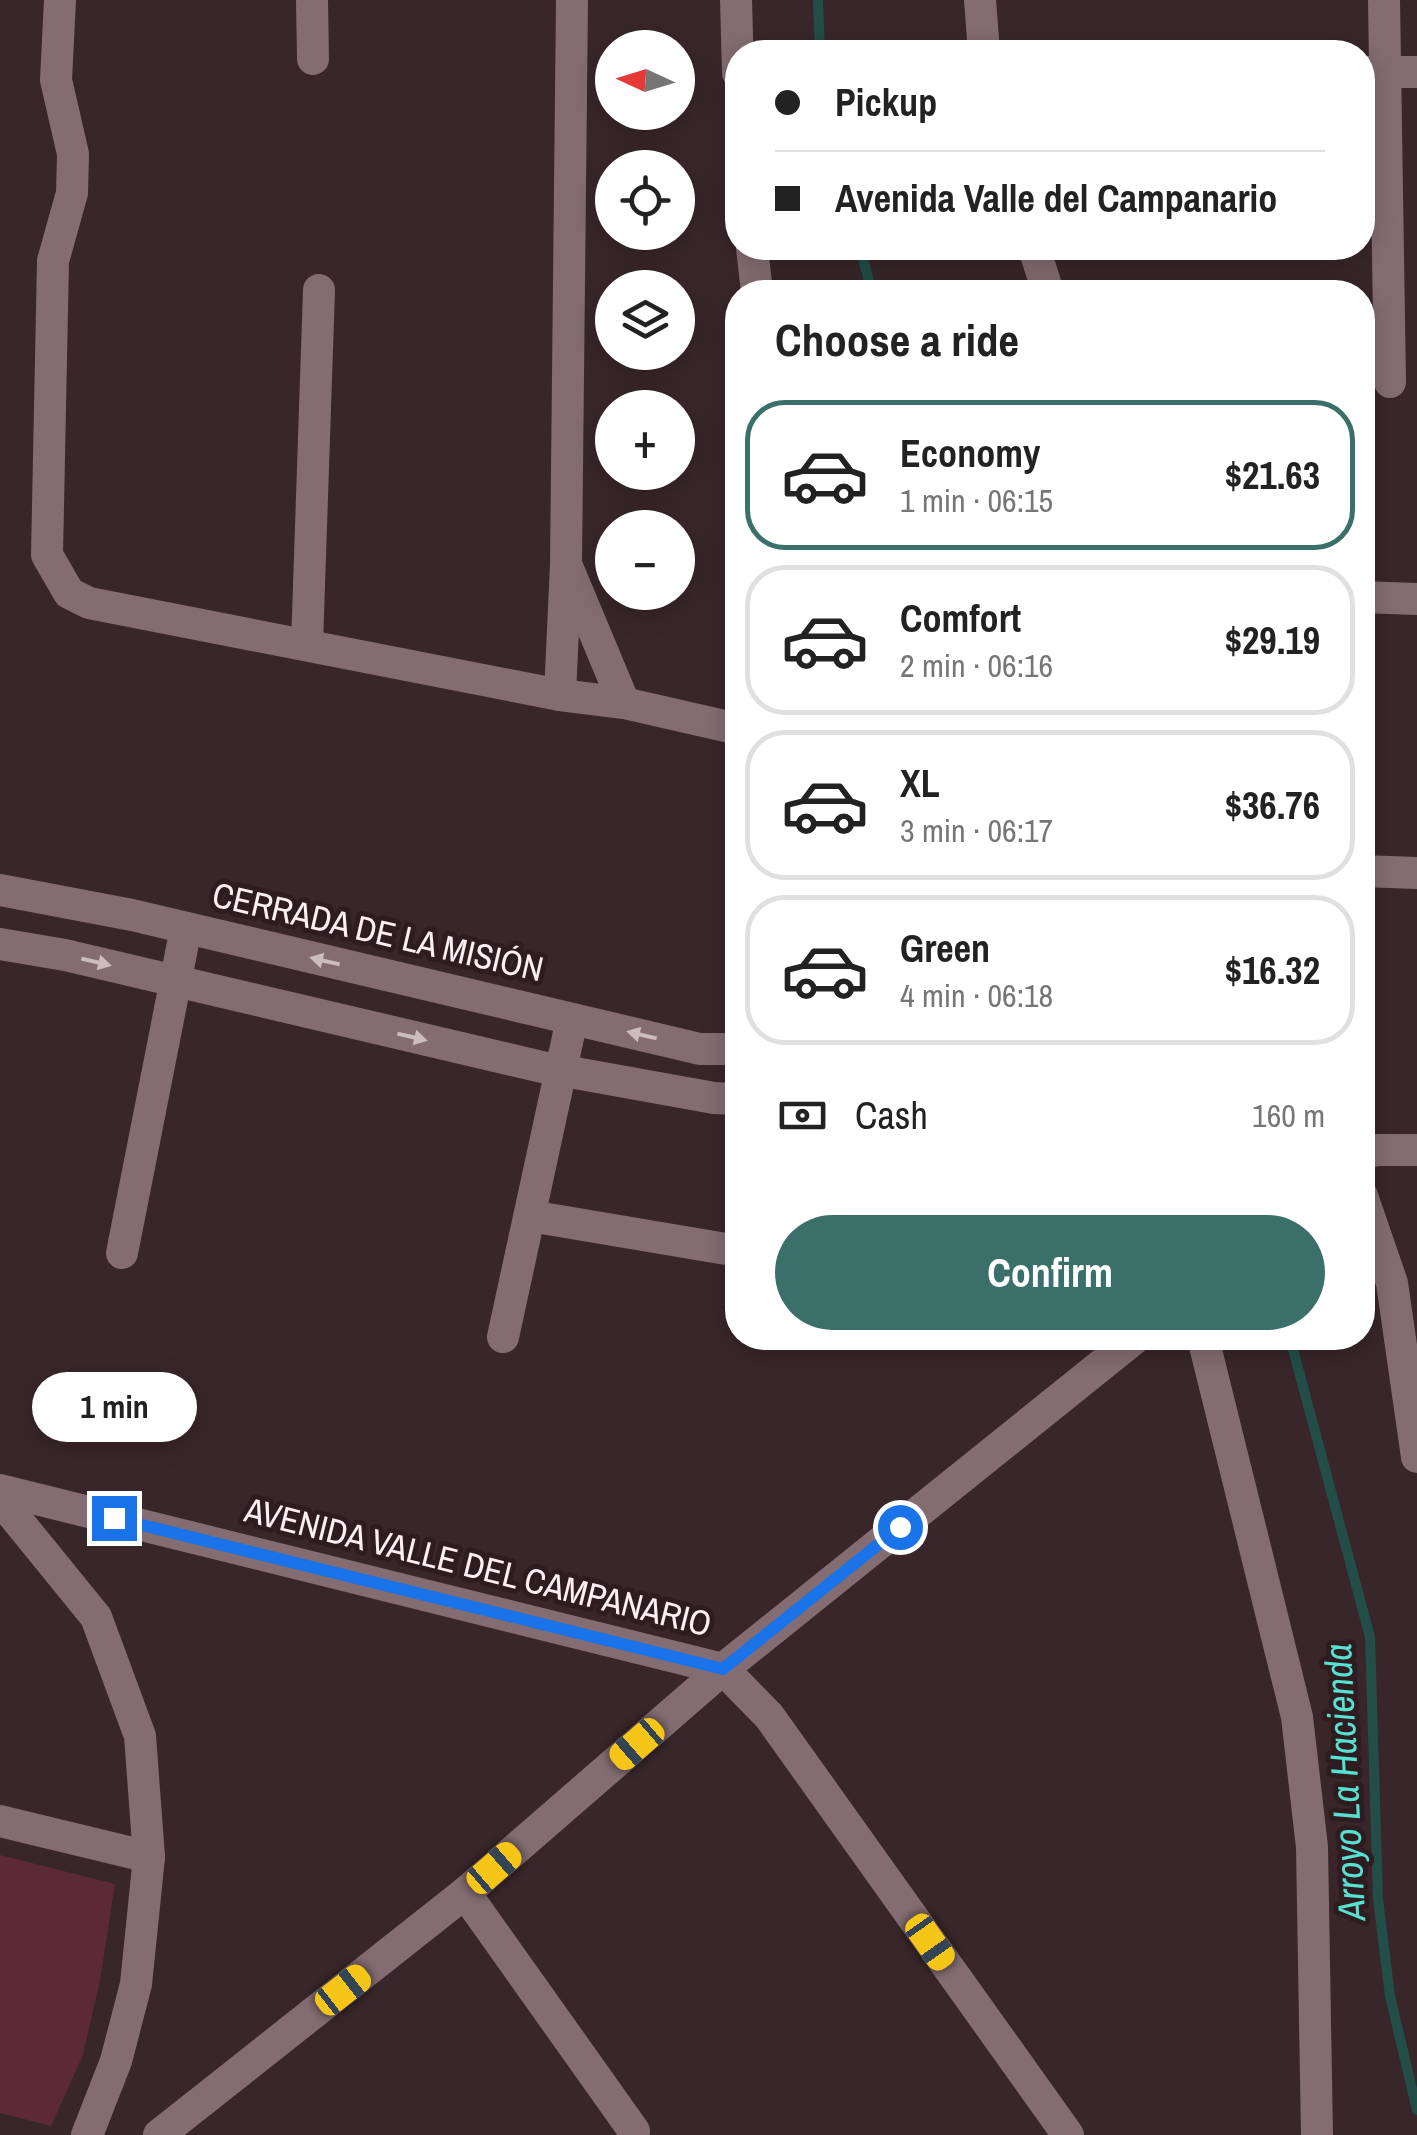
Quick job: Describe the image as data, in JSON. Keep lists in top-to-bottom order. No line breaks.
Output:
{"streets":{"street":["CERRADA DE LA MISIÓN","AVENIDA VALLE DEL CAMPANARIO"]},"water":["Arroyo La Hacienda"],"north":"left","page":{"map_buttons":["+","−"],"banner":["Pickup","Avenida Valle del Campanario"],"heading":"Choose a ride","list":[{"name":"Economy","note":"1 min · 06:15","value":"$21.63"},{"name":"Comfort","note":"2 min · 06:16","value":"$29.19"},{"name":"XL","note":"3 min · 06:17","value":"$36.76"},{"name":"Green","note":"4 min · 06:18","value":"$16.32"}],"pay":["Cash","160 m"],"buttons":"Confirm","bubble":"1 min"}}
